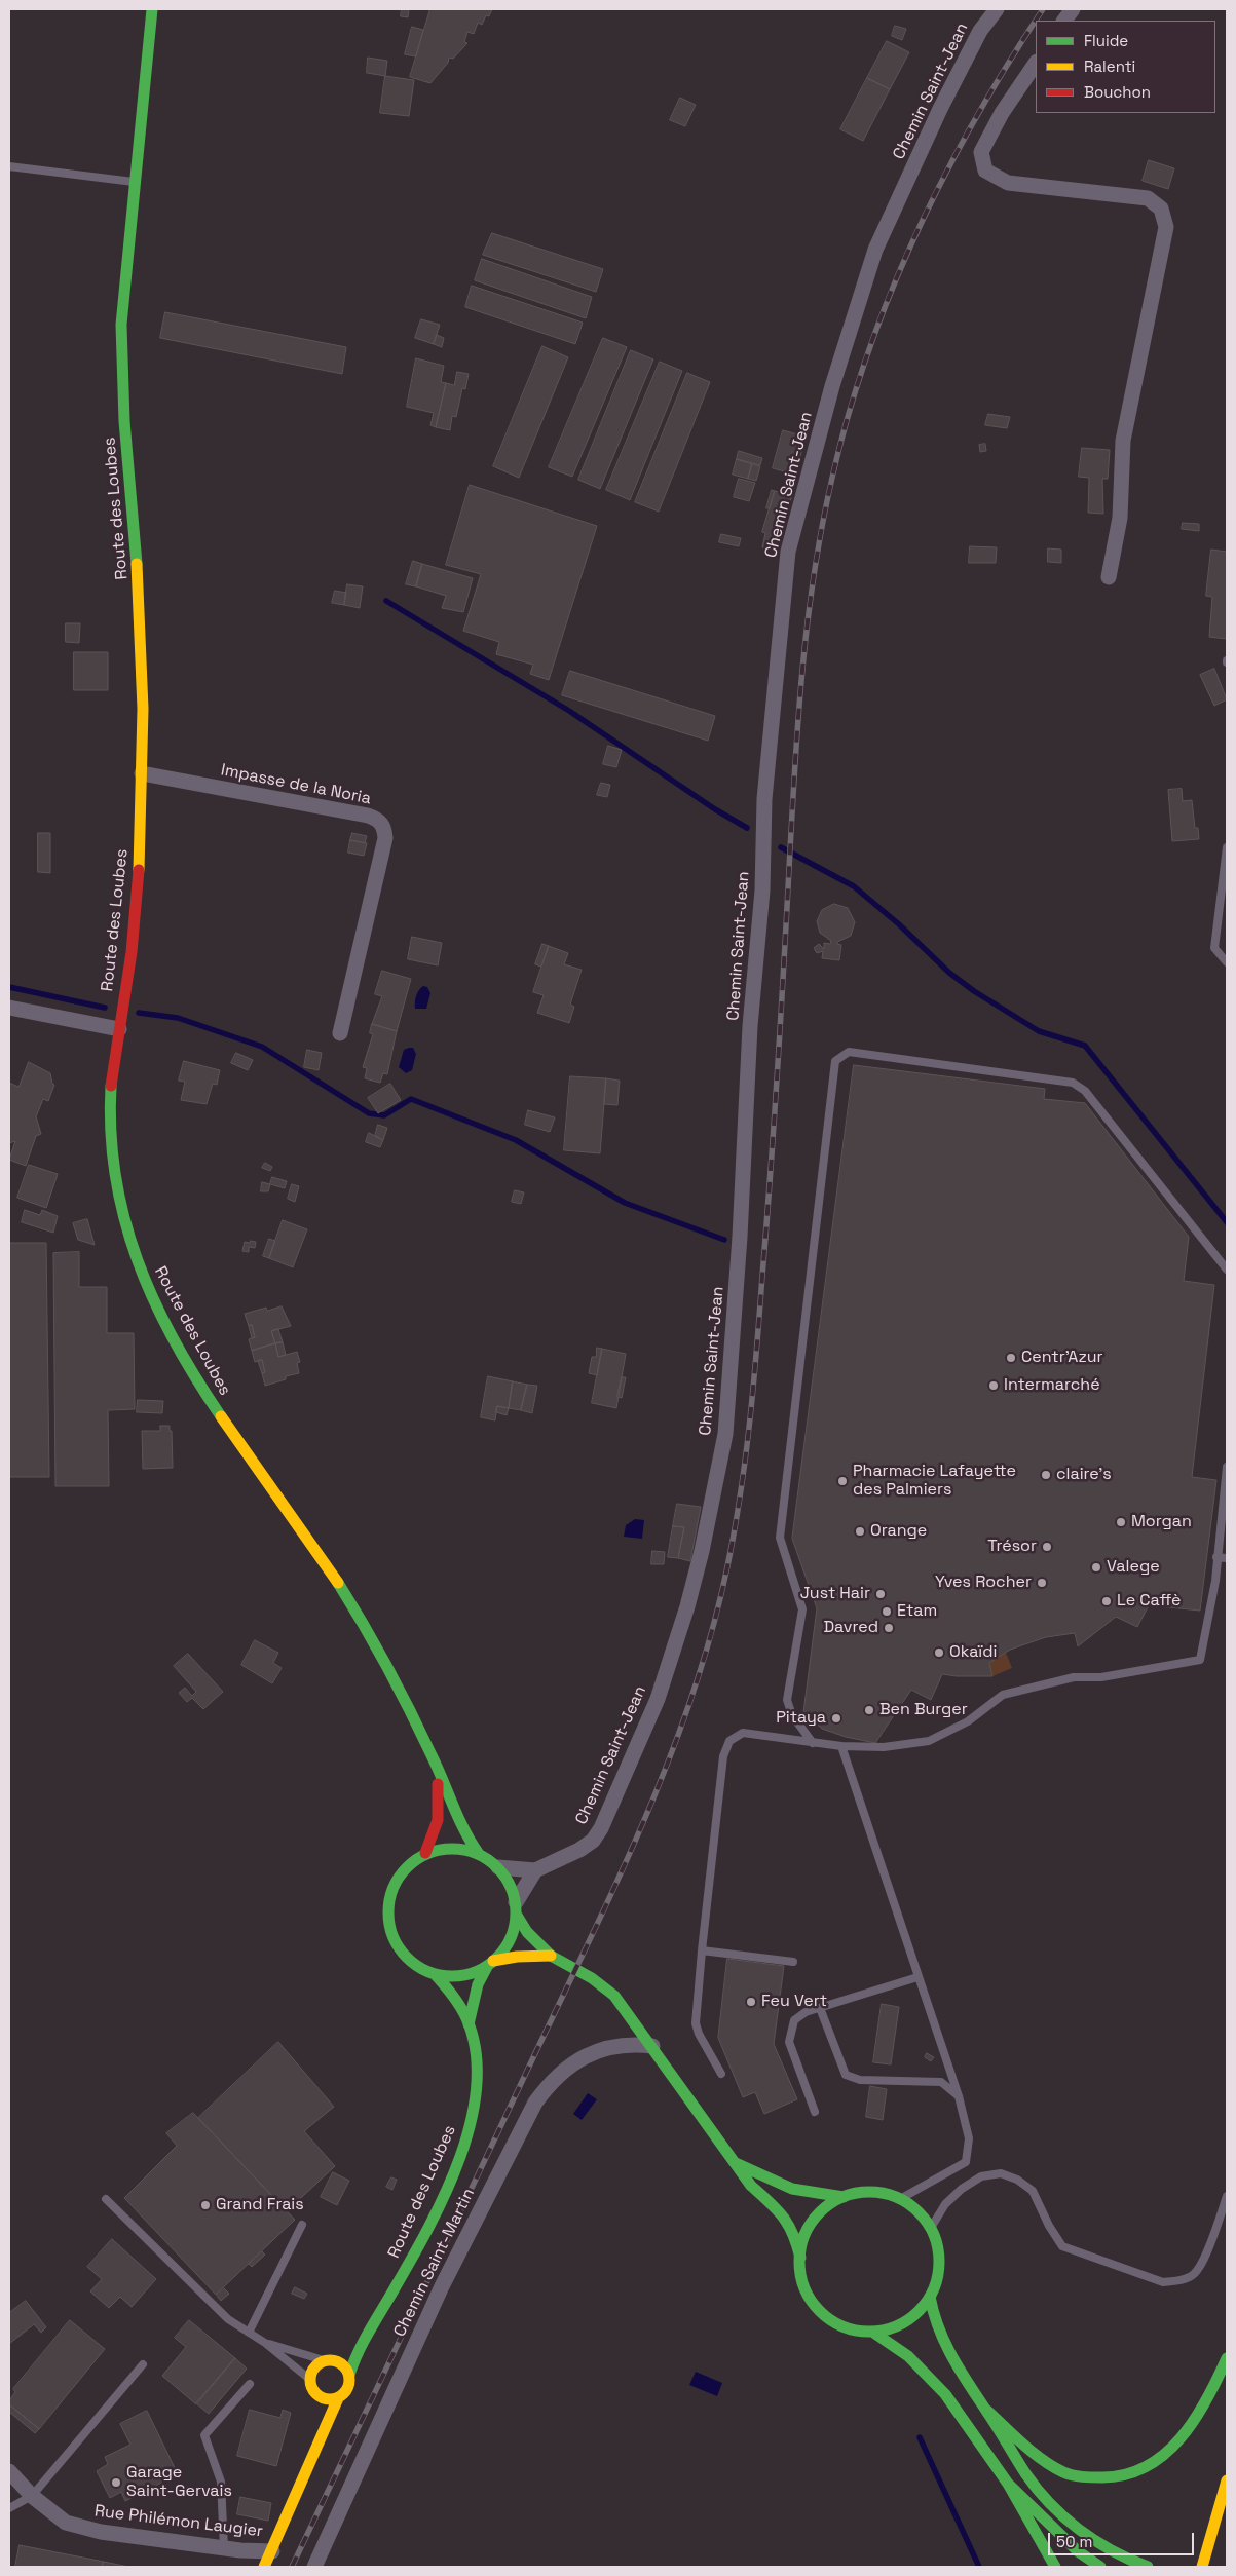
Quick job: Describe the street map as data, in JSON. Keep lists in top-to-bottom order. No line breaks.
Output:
{"streets":{"main road":["Route des Loubes"],"street":["Chemin Saint-Jean","Impasse de la Noria","Chemin Saint-Martin","Rue Philémon Laugier"]},"crossings":[["Chemin Saint-Jean","Route des Loubes"],["Route des Loubes","Impasse de la Noria"]],"places":["Centr'Azur","Intermarché","claire's","Pharmacie Lafayette des Palmiers","Morgan","Orange","Trésor","Valege","Yves Rocher","Just Hair","Le Caffè","Etam","Davred","Okaïdi","Ben Burger","Pitaya","Feu Vert","Grand Frais","Garage Saint-Gervais"],"legend":["Fluide","Ralenti","Bouchon"],"scale_bar":"50 m"}
